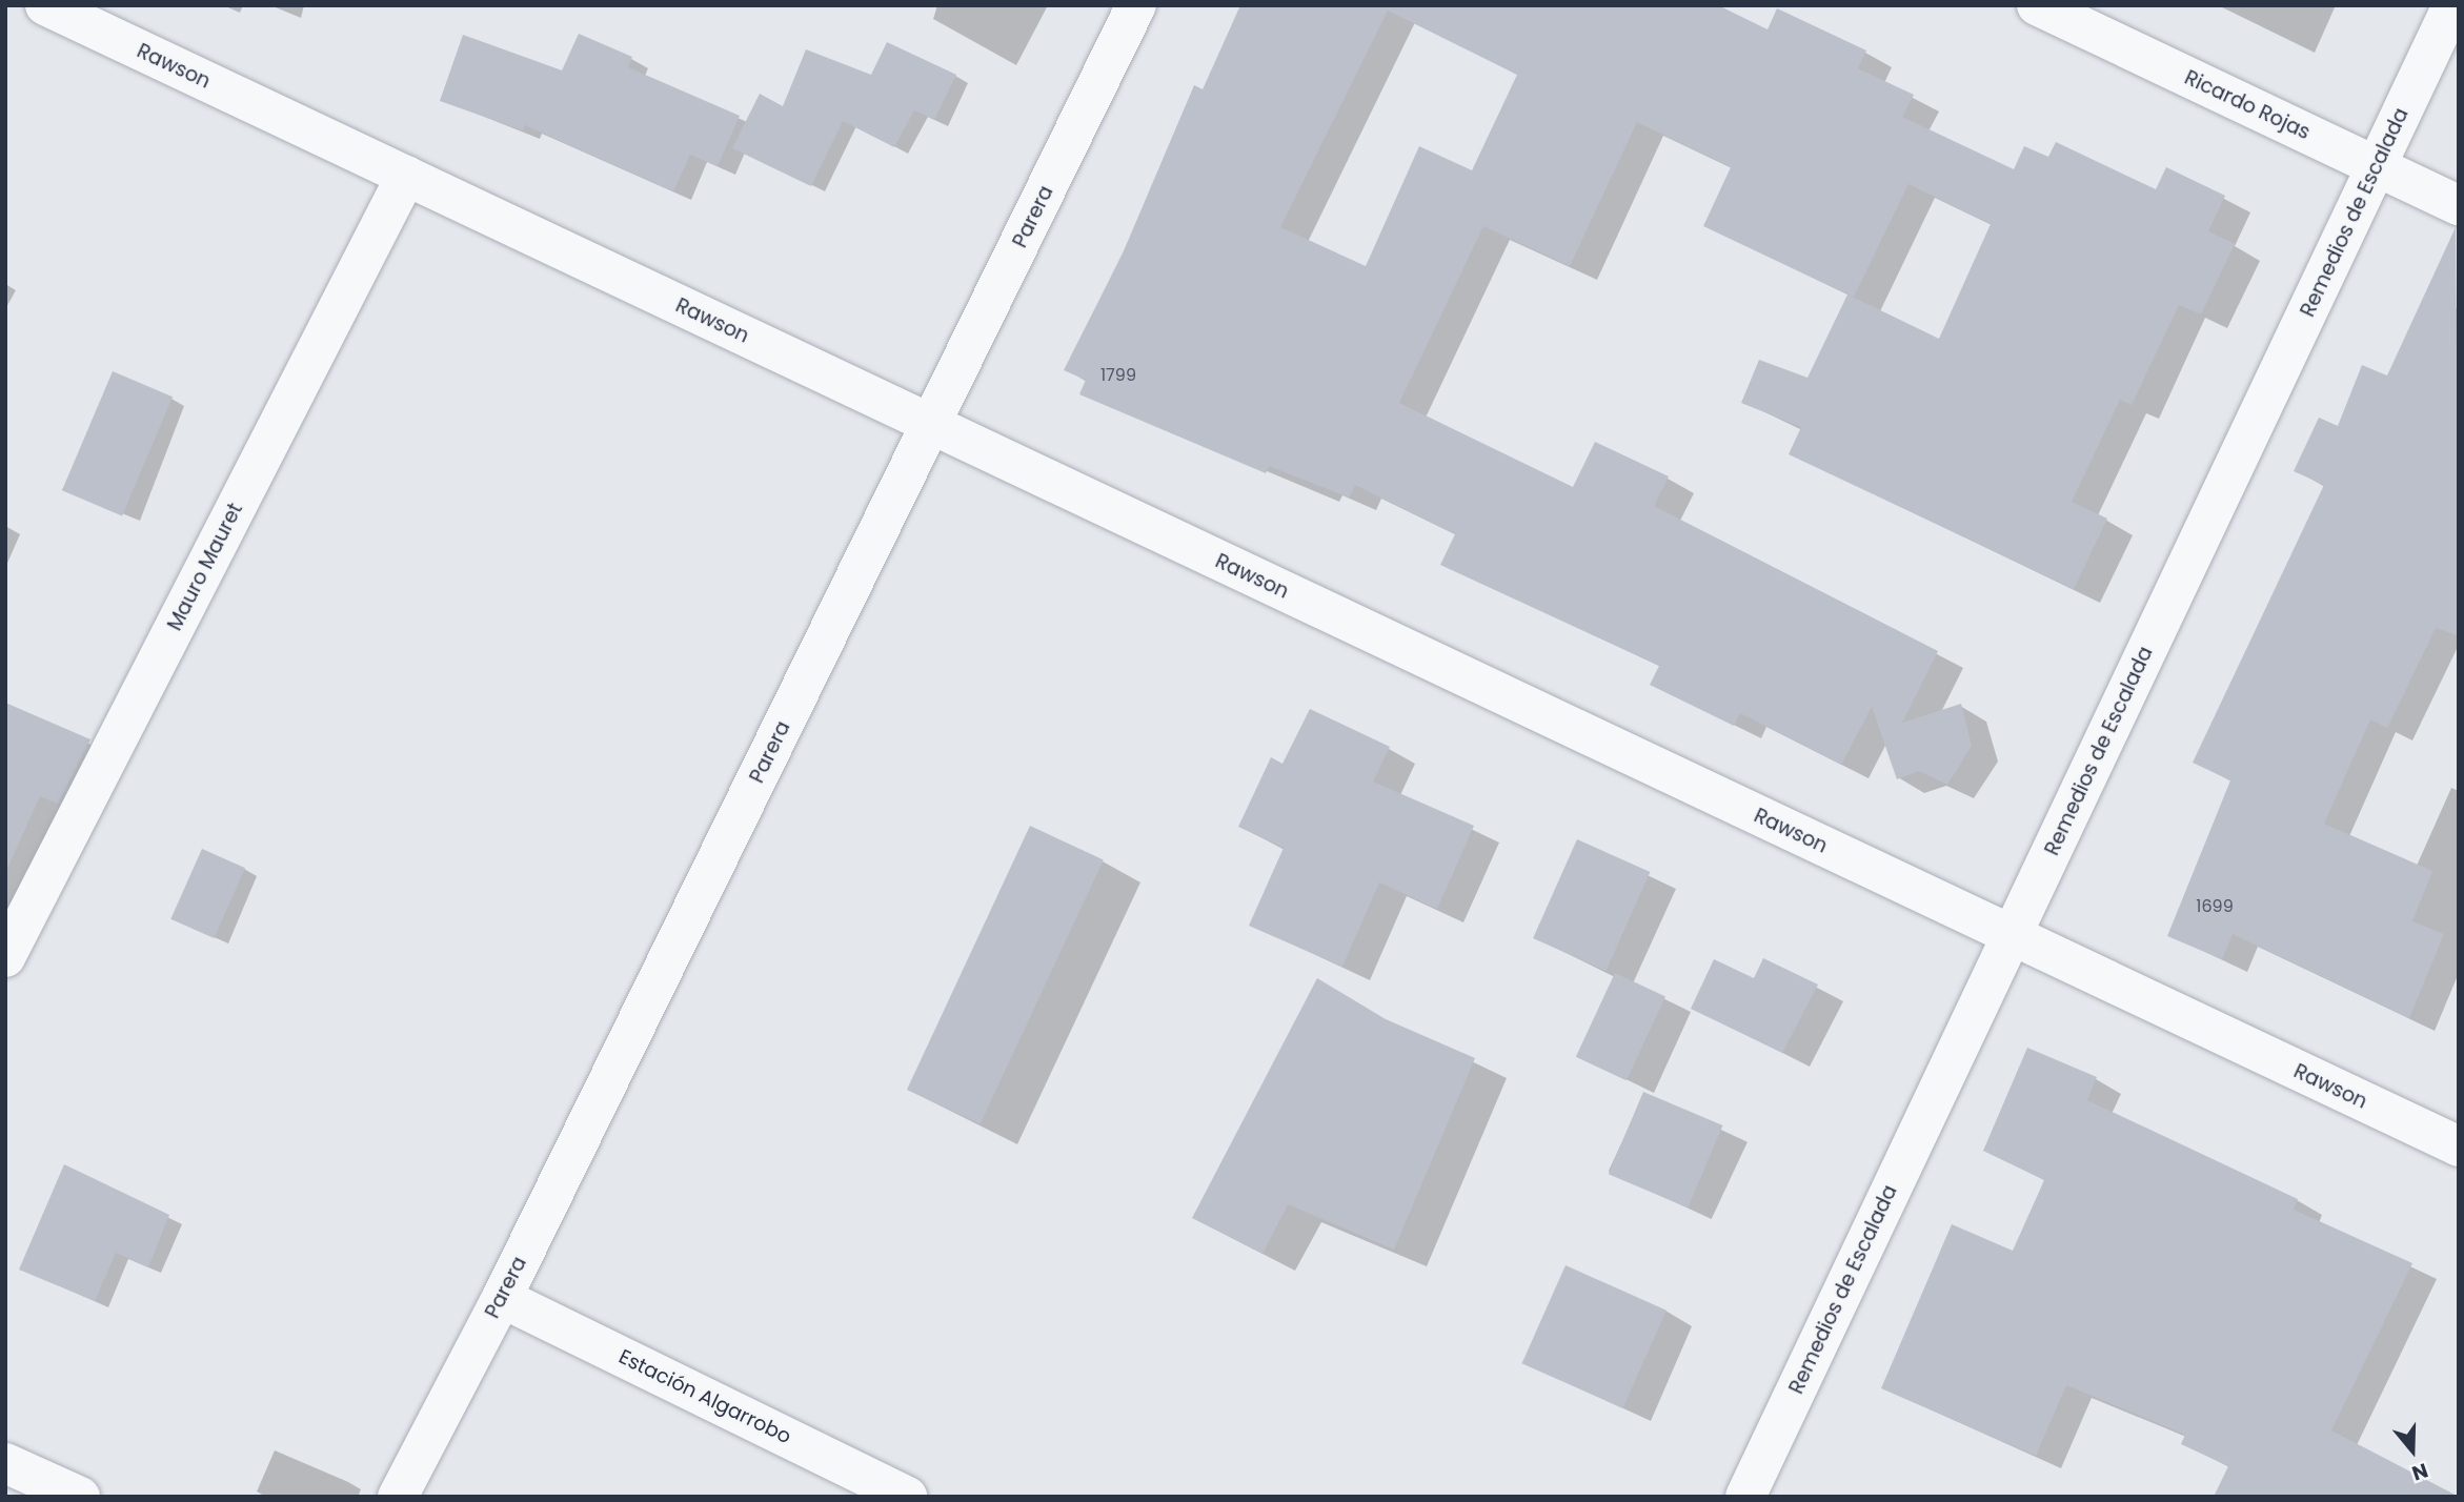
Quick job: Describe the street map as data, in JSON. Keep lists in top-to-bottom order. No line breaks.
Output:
{"streets":{"street":["Rawson","Ricardo Rojas","Remedios de Escalada","Parera","Mauro Mauret","Estación Algarrobo"]},"crossings":[["Rawson","Remedios de Escalada"],["Rawson","Parera"],["Rawson","Mauro Mauret"],["Ricardo Rojas","Remedios de Escalada"],["Parera","Estación Algarrobo"]],"house_numbers":["1799","1699"],"north":"bottom"}
